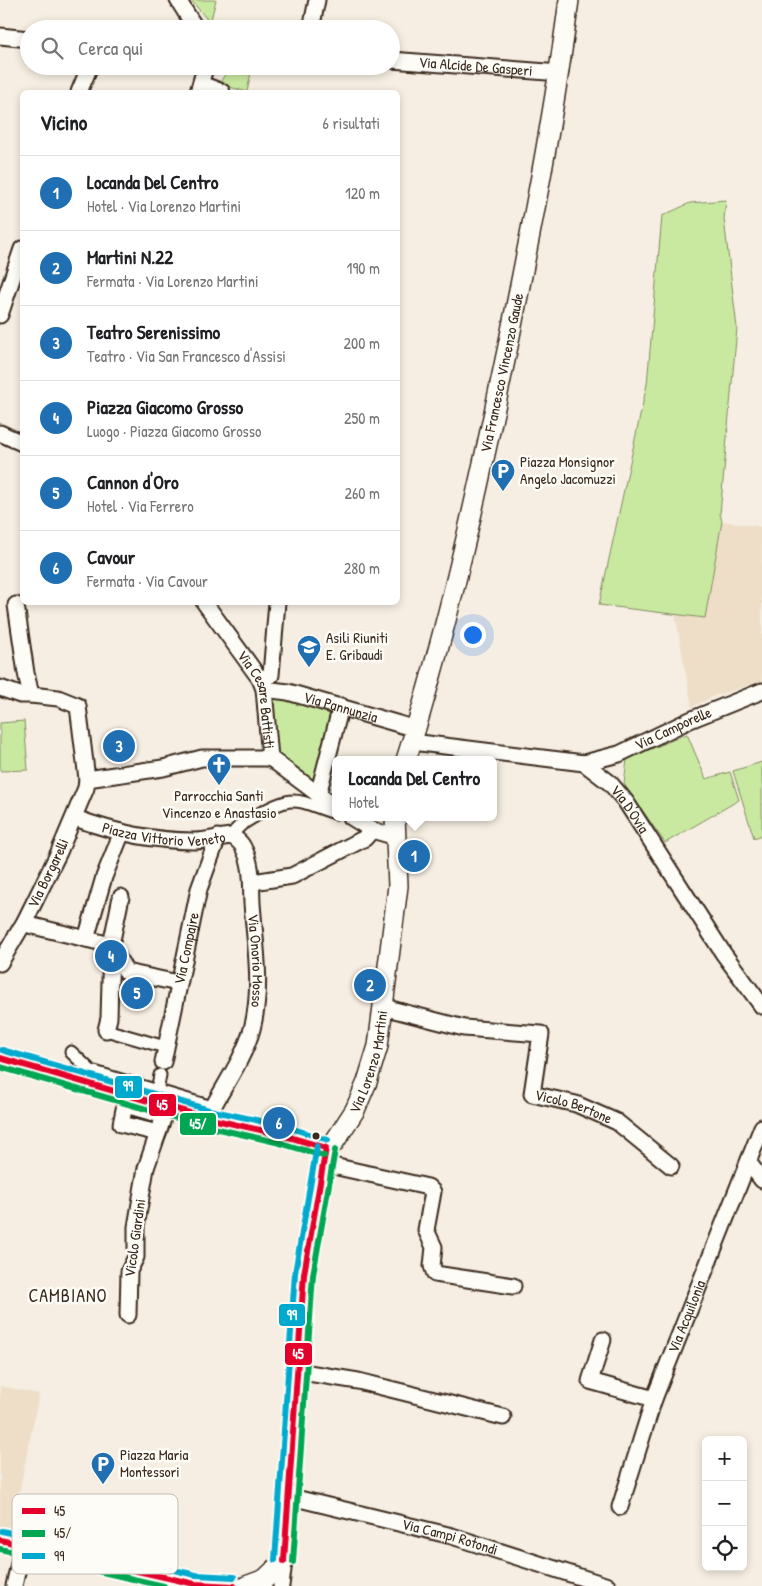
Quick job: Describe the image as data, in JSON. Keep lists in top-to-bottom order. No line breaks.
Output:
{"streets":{"street":["Via Alcide De Gasperi","Via Francesco Vincenzo Gaude","Via Cesare Battisti","Via Pannunzia","Via Camporelle","Via D'Ovia","Piazza Vittorio Veneto","Via Borgarelli","Via Compajre","Via Onorio Mosso","Via Lorenzo Martini","Vicolo Bertone","Vicolo Giardini","Via Acquilonia","Via Campi Rotondi"]},"crossings":[["Via Alcide De Gasperi","Via Francesco Vincenzo Gaude"],["Via Francesco Vincenzo Gaude","Via Pannunzia"],["Via Cesare Battisti","Via Pannunzia"],["Via Camporelle","Via D'Ovia"],["Piazza Vittorio Veneto","Via Borgarelli"],["Piazza Vittorio Veneto","Via Compajre"],["Piazza Vittorio Veneto","Via Onorio Mosso"],["Via Lorenzo Martini","Vicolo Bertone"]],"districts":["CAMBIANO"],"places":{"parking":["Piazza Monsignor Angelo Jacomuzzi","Piazza Maria Montessori"],"school or university":["Asili Riuniti E. Gribaudi"],"church":["Parrocchia Santi Vincenzo e Anastasio"]},"lines":["transit line 99","transit line 45","transit line 45/"],"legend":["45","45/","99"],"page":{"search":"Cerca qui","heading":["Vicino","6 risultati"],"list":[{"mark":"1","name":"Locanda Del Centro","note":"Hotel · Via Lorenzo Martini","value":"120 m"},{"mark":"2","name":"Martini N.22","note":"Fermata · Via Lorenzo Martini","value":"190 m"},{"mark":"3","name":"Teatro Serenissimo","note":"Teatro · Via San Francesco d'Assisi","value":"200 m"},{"mark":"4","name":"Piazza Giacomo Grosso","note":"Luogo · Piazza Giacomo Grosso","value":"250 m"},{"mark":"5","name":"Cannon d'Oro","note":"Hotel · Via Ferrero","value":"260 m"},{"mark":"6","name":"Cavour","note":"Fermata · Via Cavour","value":"280 m"}],"pins":["3","1","4","2","5","6"],"popup":["Locanda Del Centro","Hotel"],"map_buttons":["+","−"]}}
